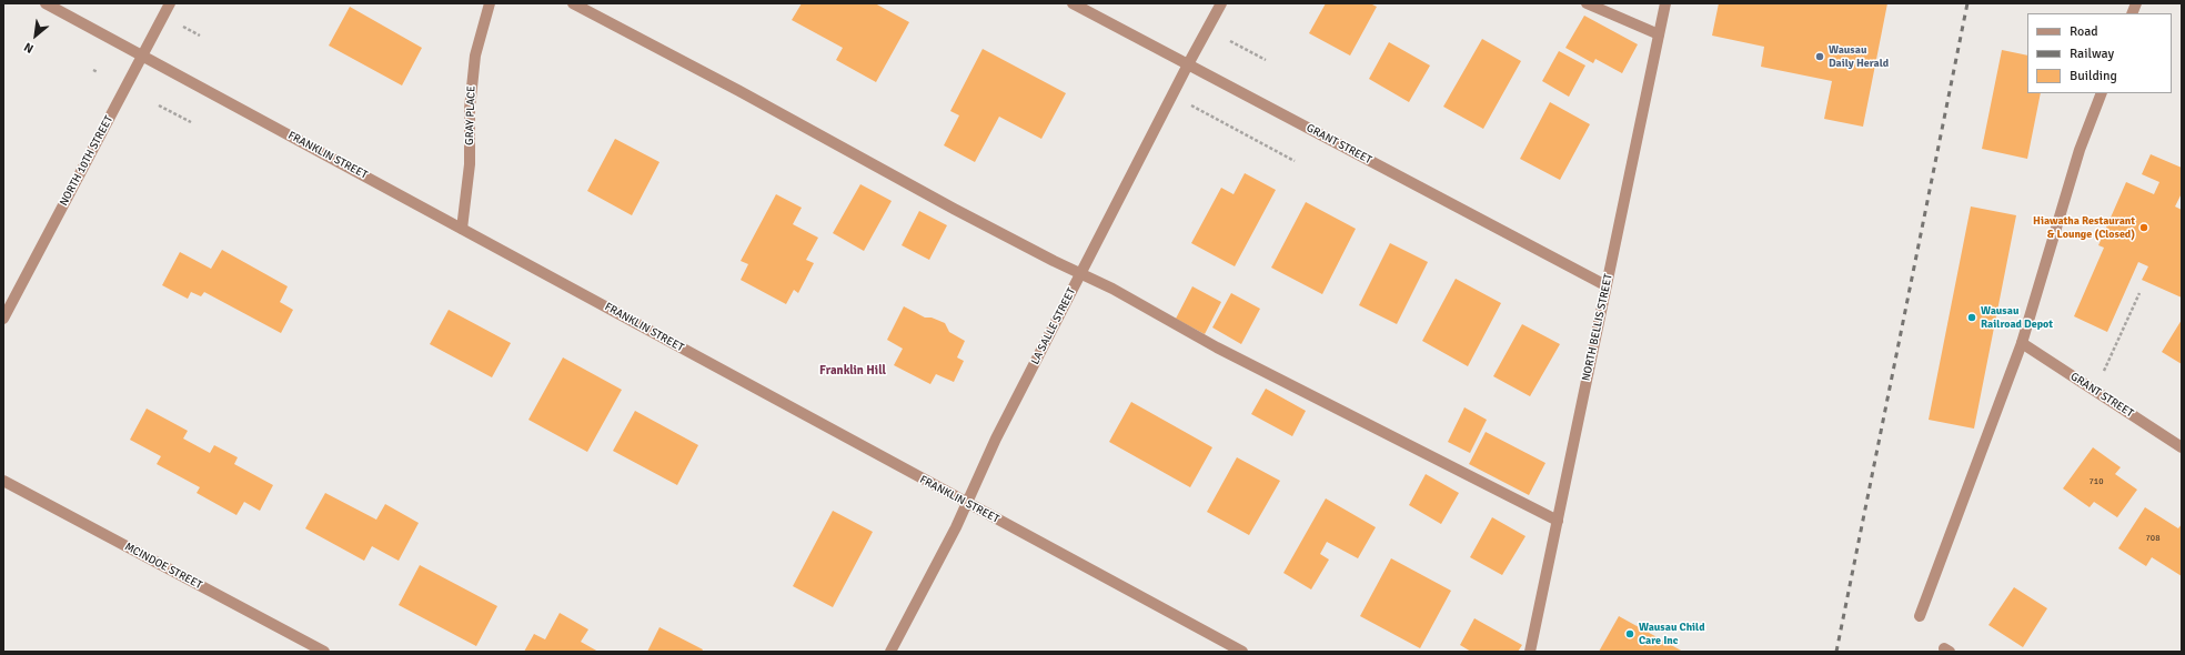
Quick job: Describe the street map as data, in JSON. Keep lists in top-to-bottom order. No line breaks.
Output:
{"streets":{"street":["GRAY PLACE","GRANT STREET","FRANKLIN STREET","NORTH 10TH STREET","LA SALLE STREET","NORTH BELLIS STREET","MCINDOE STREET"]},"crossings":[["GRAY PLACE","FRANKLIN STREET"],["GRANT STREET","LA SALLE STREET"],["GRANT STREET","NORTH BELLIS STREET"],["FRANKLIN STREET","NORTH 10TH STREET"],["FRANKLIN STREET","LA SALLE STREET"]],"districts":["Franklin Hill"],"places":["Wausau Daily Herald","Hiawatha Restaurant & Lounge (Closed)","Wausau Railroad Depot","Wausau Child Care Inc"],"house_numbers":["710","708"],"legend":["Road","Railway","Building"],"north":"bottom left"}
